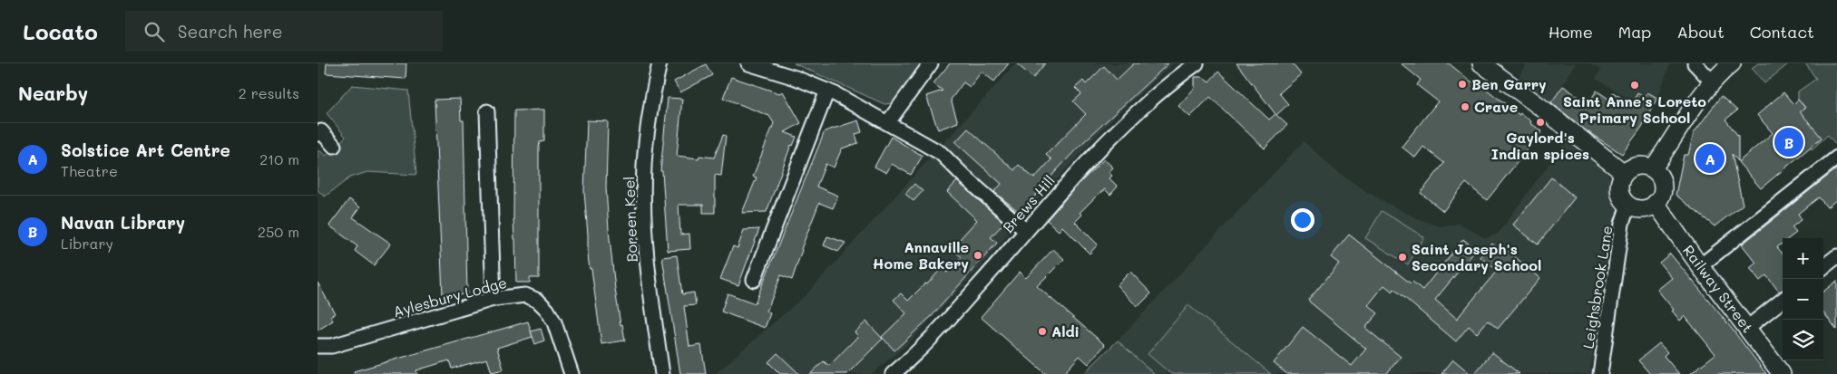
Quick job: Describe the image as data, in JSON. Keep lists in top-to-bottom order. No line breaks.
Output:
{"streets":{"main road":["Railway Street"],"street":["Brews Hill","Boreen Keel","Leighsbrook Lane","Aylesbury Lodge"]},"crossings":[["Leighsbrook Lane","Railway Street"]],"places":["Ben Garry","Saint Anne's Loreto Primary School","Crave","Gaylord's Indian spices","Annaville Home Bakery","Saint Joseph's Secondary School","Aldi"],"page":{"header":"Locato","search":"Search here","nav":["Home","Map","About","Contact"],"heading":["Nearby","2 results"],"list":[{"mark":"A","name":"Solstice Art Centre","note":"Theatre","value":"210 m"},{"mark":"B","name":"Navan Library","note":"Library","value":"250 m"}],"pins":["B","A"],"map_buttons":["+","−"]}}
